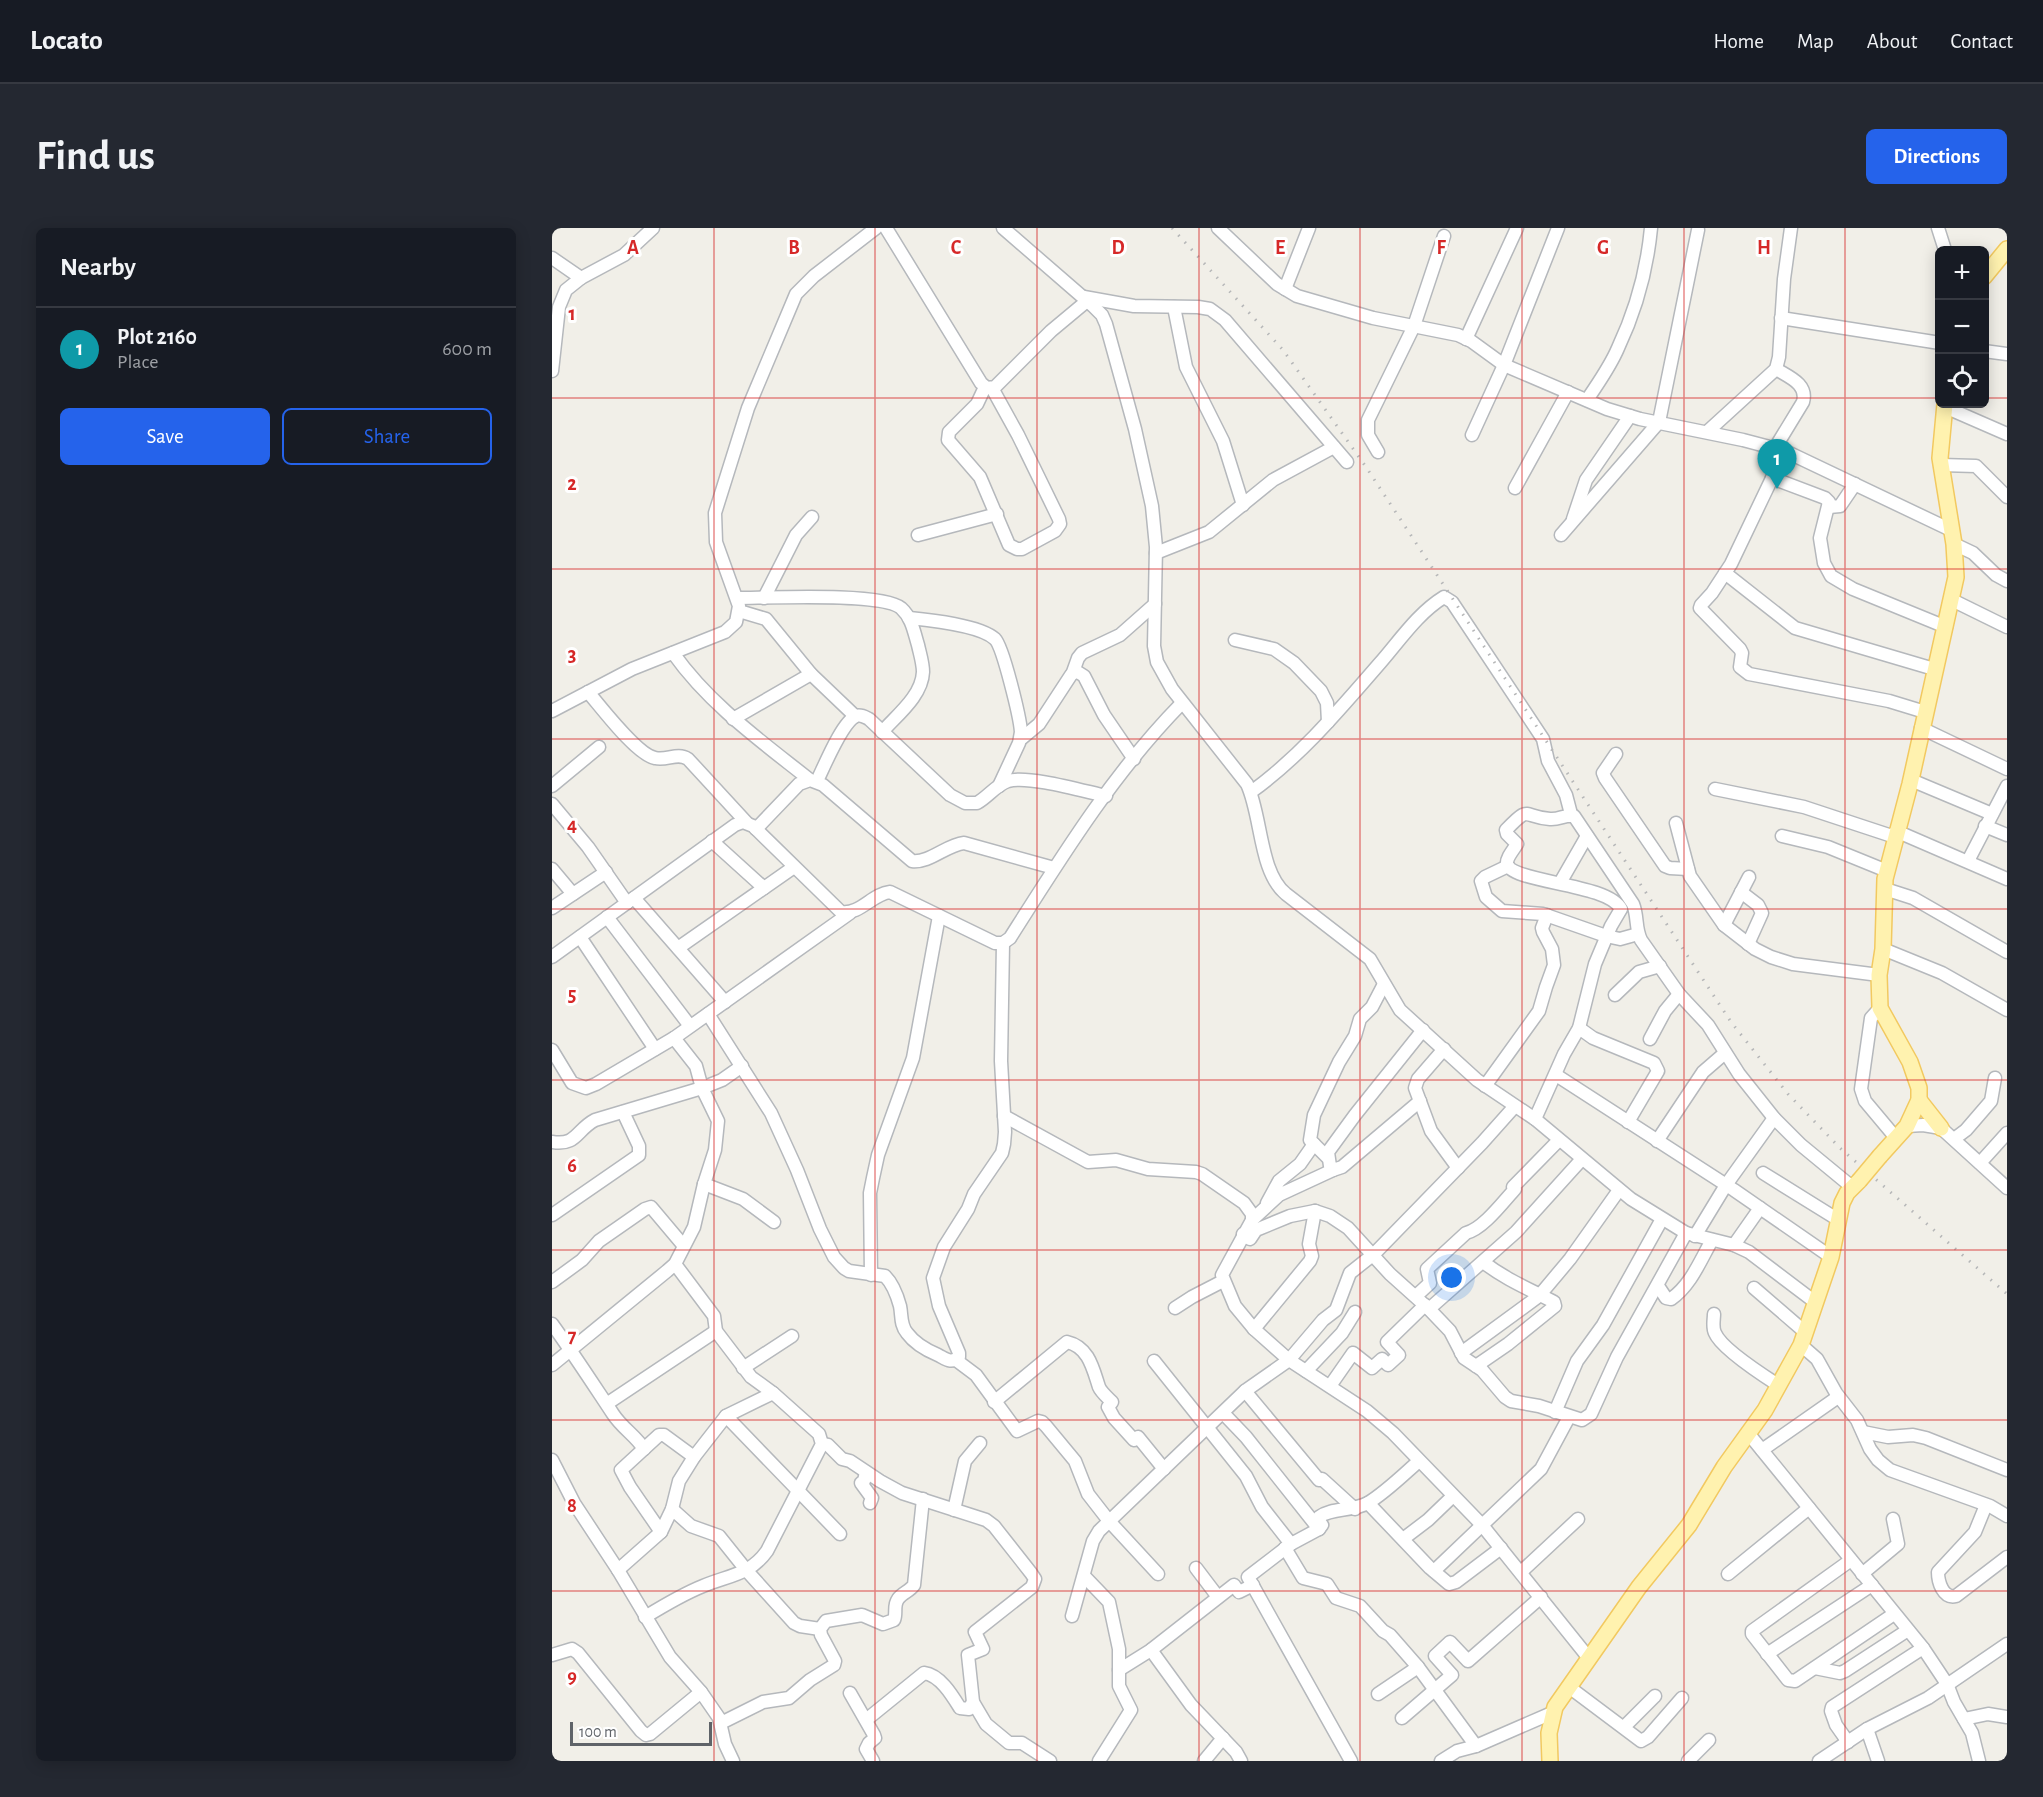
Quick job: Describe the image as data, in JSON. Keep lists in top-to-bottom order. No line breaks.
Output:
{"scale_bar":"100 m","page":{"header":"Locato","nav":["Home","Map","About","Contact"],"buttons":["Directions",["Save","Share"]],"title":"Find us","heading":"Nearby","map_buttons":["+","−"],"list":[{"mark":"1","name":"Plot 2160","note":"Place","value":"600 m"}],"pins":"1","scale":"100 m"},"grid":{"columns":["A","B","C","D","E","F","G","H"],"rows":["1","2","3","4","5","6","7","8","9"]}}
